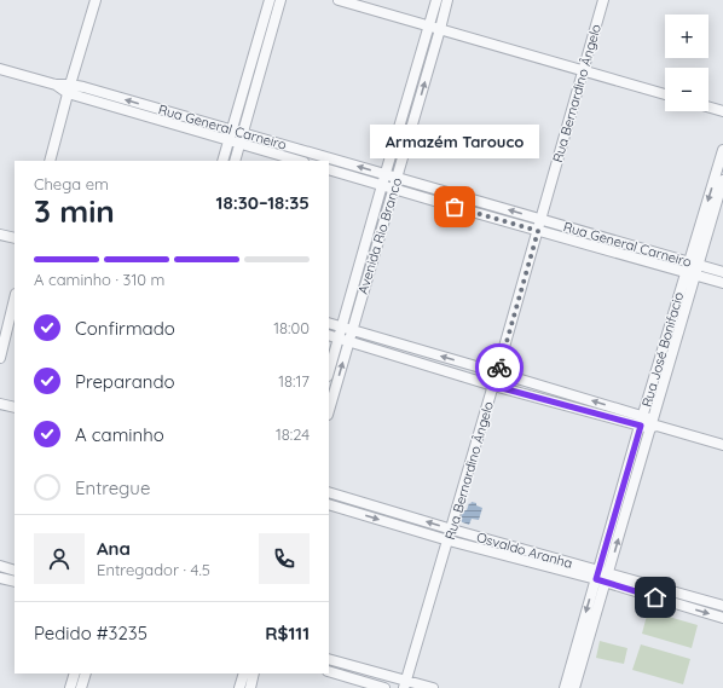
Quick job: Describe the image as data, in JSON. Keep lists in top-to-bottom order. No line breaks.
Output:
{"streets":{"street":["Rua Bernardino Ângelo","Rua General Carneiro","Avenida Rio Branco","Rua José Bonifacio","Osvaldo Aranha"]},"crossings":[["Rua Bernardino Ângelo","Rua General Carneiro"],["Rua Bernardino Ângelo","Osvaldo Aranha"],["Rua General Carneiro","Avenida Rio Branco"],["Rua General Carneiro","Rua José Bonifacio"],["Rua José Bonifacio","Osvaldo Aranha"]],"places":["Armazém Tarouco"],"page":{"map_buttons":["+","−"],"bubble":"Armazém Tarouco","heading":["3 min","Chega em","18:30–18:35"],"panel":["Ana","Entregador · 4.5","Pedido #3235","R$111"],"bar":"A caminho · 310 m","list":[["Confirmado","18:00"],["Preparando","18:17"],["A caminho","18:24"],"Entregue"]}}
